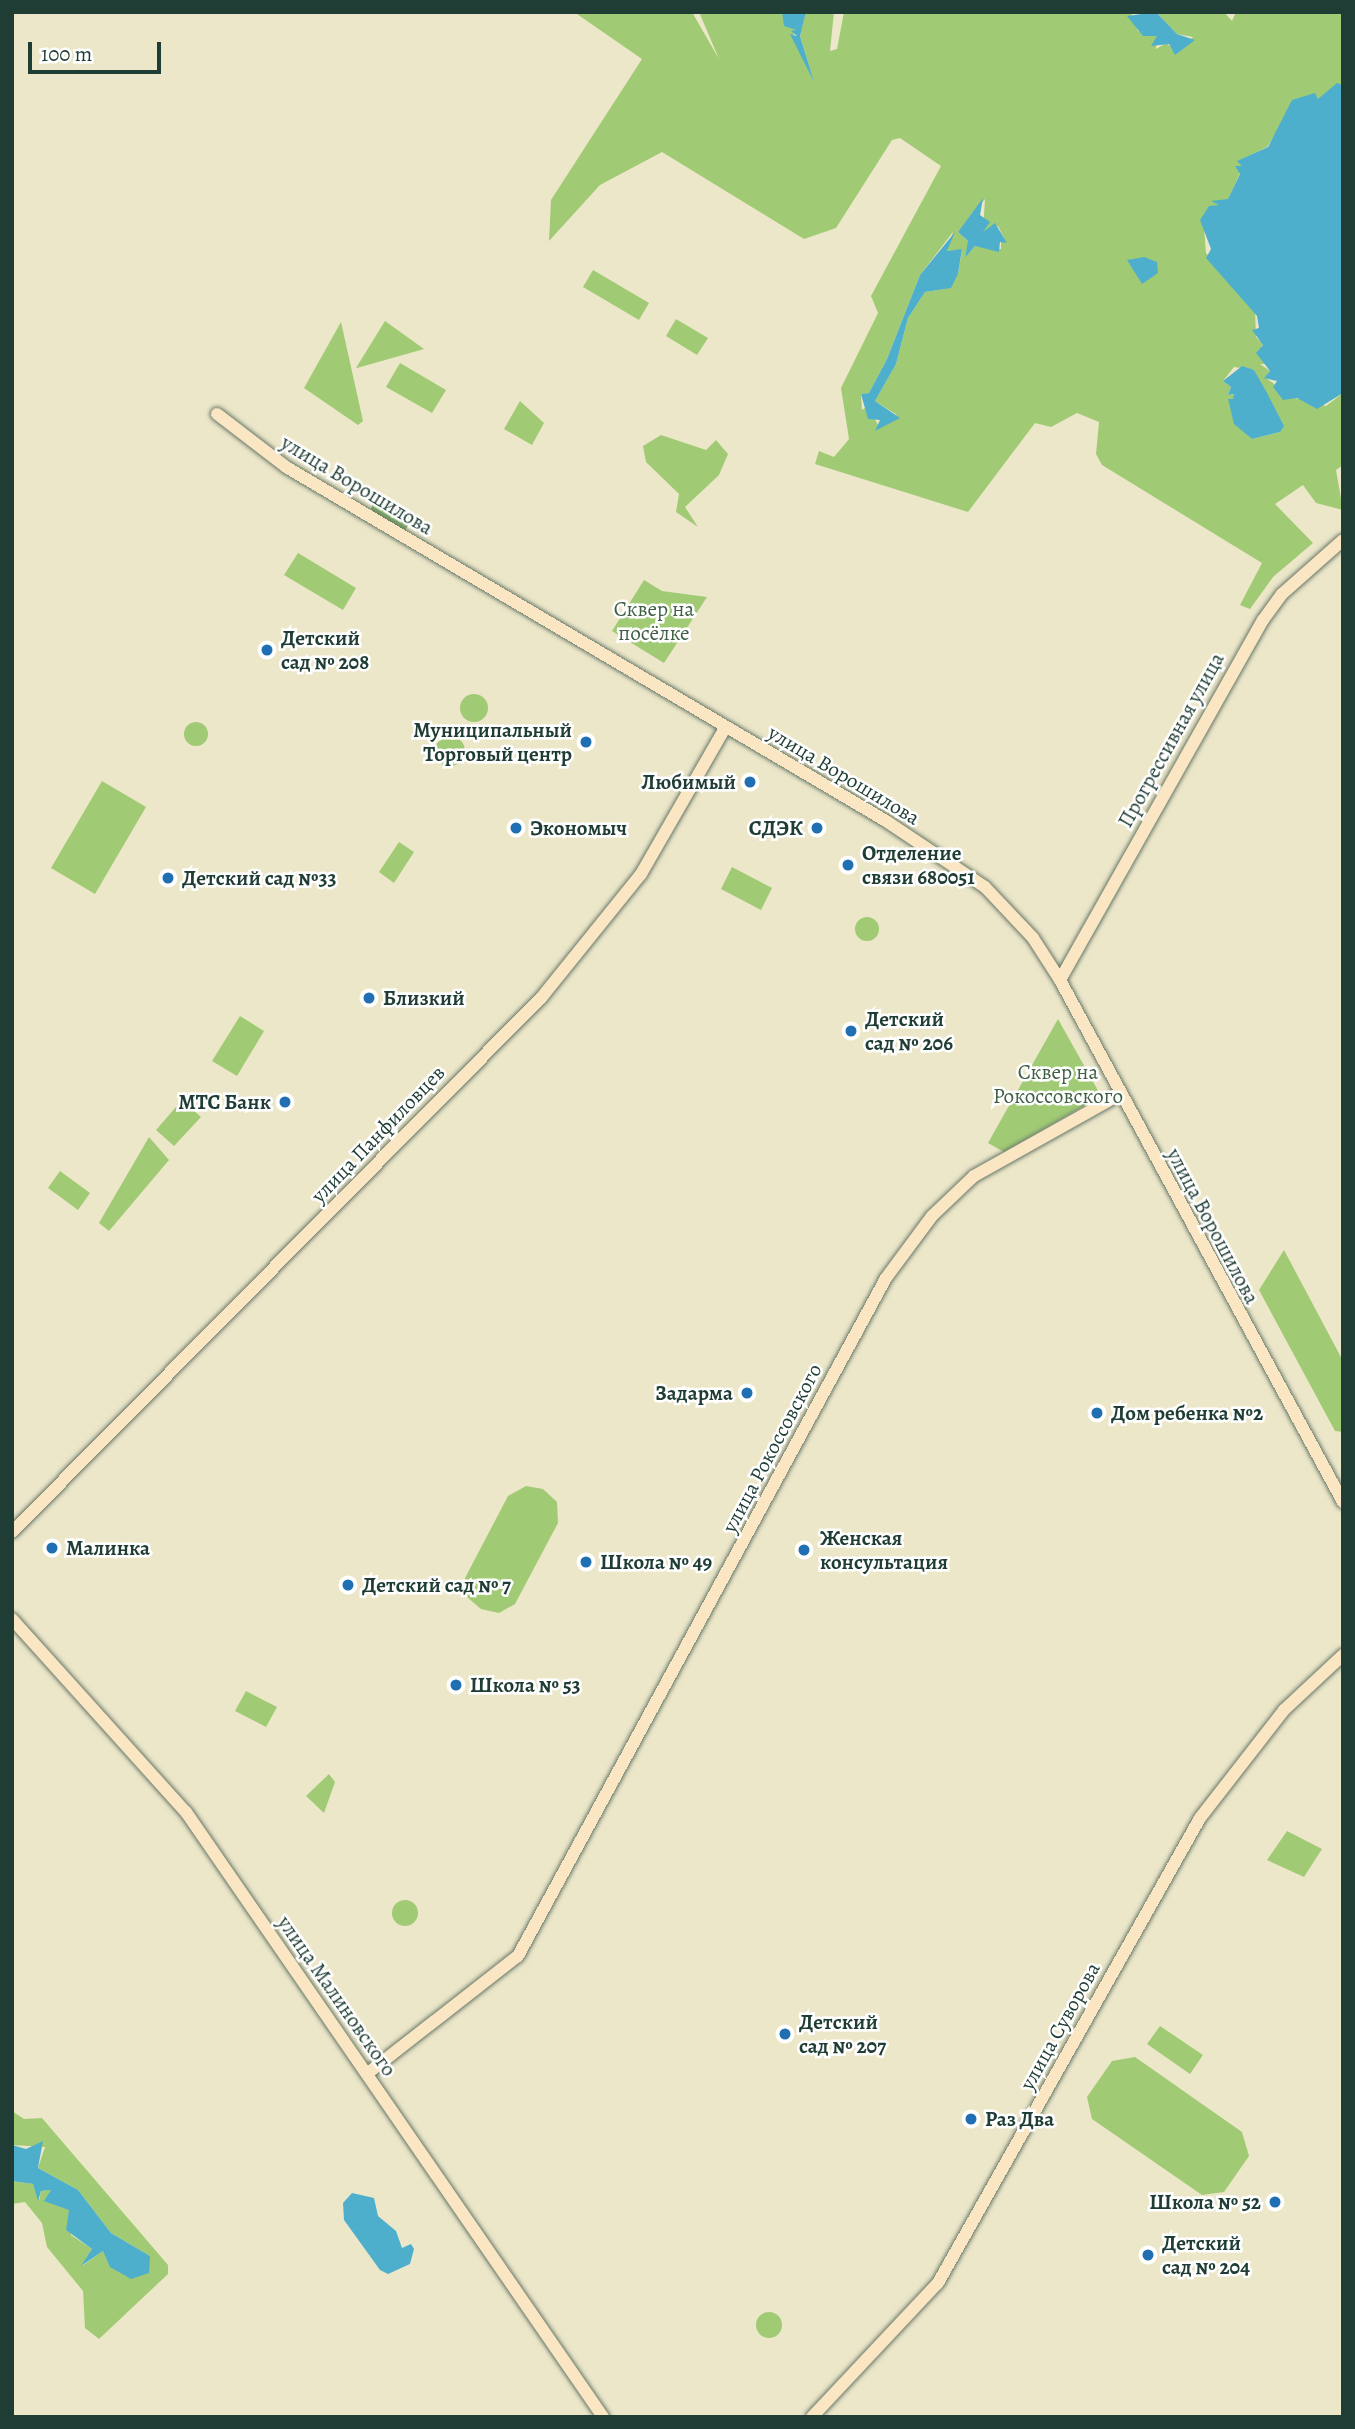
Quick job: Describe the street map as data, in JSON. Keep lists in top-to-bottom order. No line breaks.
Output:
{"streets":{"street":["улица Ворошилова","Прогрессивная улица","улица Панфиловцев","улица Рокоссовского","улица Малиновского","улица Суворова"]},"crossings":[["улица Ворошилова","Прогрессивная улица"],["улица Ворошилова","улица Панфиловцев"],["улица Ворошилова","улица Рокоссовского"],["улица Рокоссовского","улица Малиновского"]],"parks":["Сквер на посёлке","Сквер на Рокоссовского"],"places":["Детский сад № 208","Муниципальный Торговый центр","Любимый","Экономыч","СДЭК","Отделение связи 680051","Детский сад №33","Близкий","Детский сад № 206","МТС Банк","Задарма","Дом ребенка №2","Малинка","Женская консультация","Школа № 49","Детский сад № 7","Школа № 53","Детский сад № 207","Раз Два","Школа № 52","Детский сад № 204"],"scale_bar":"100 m"}
